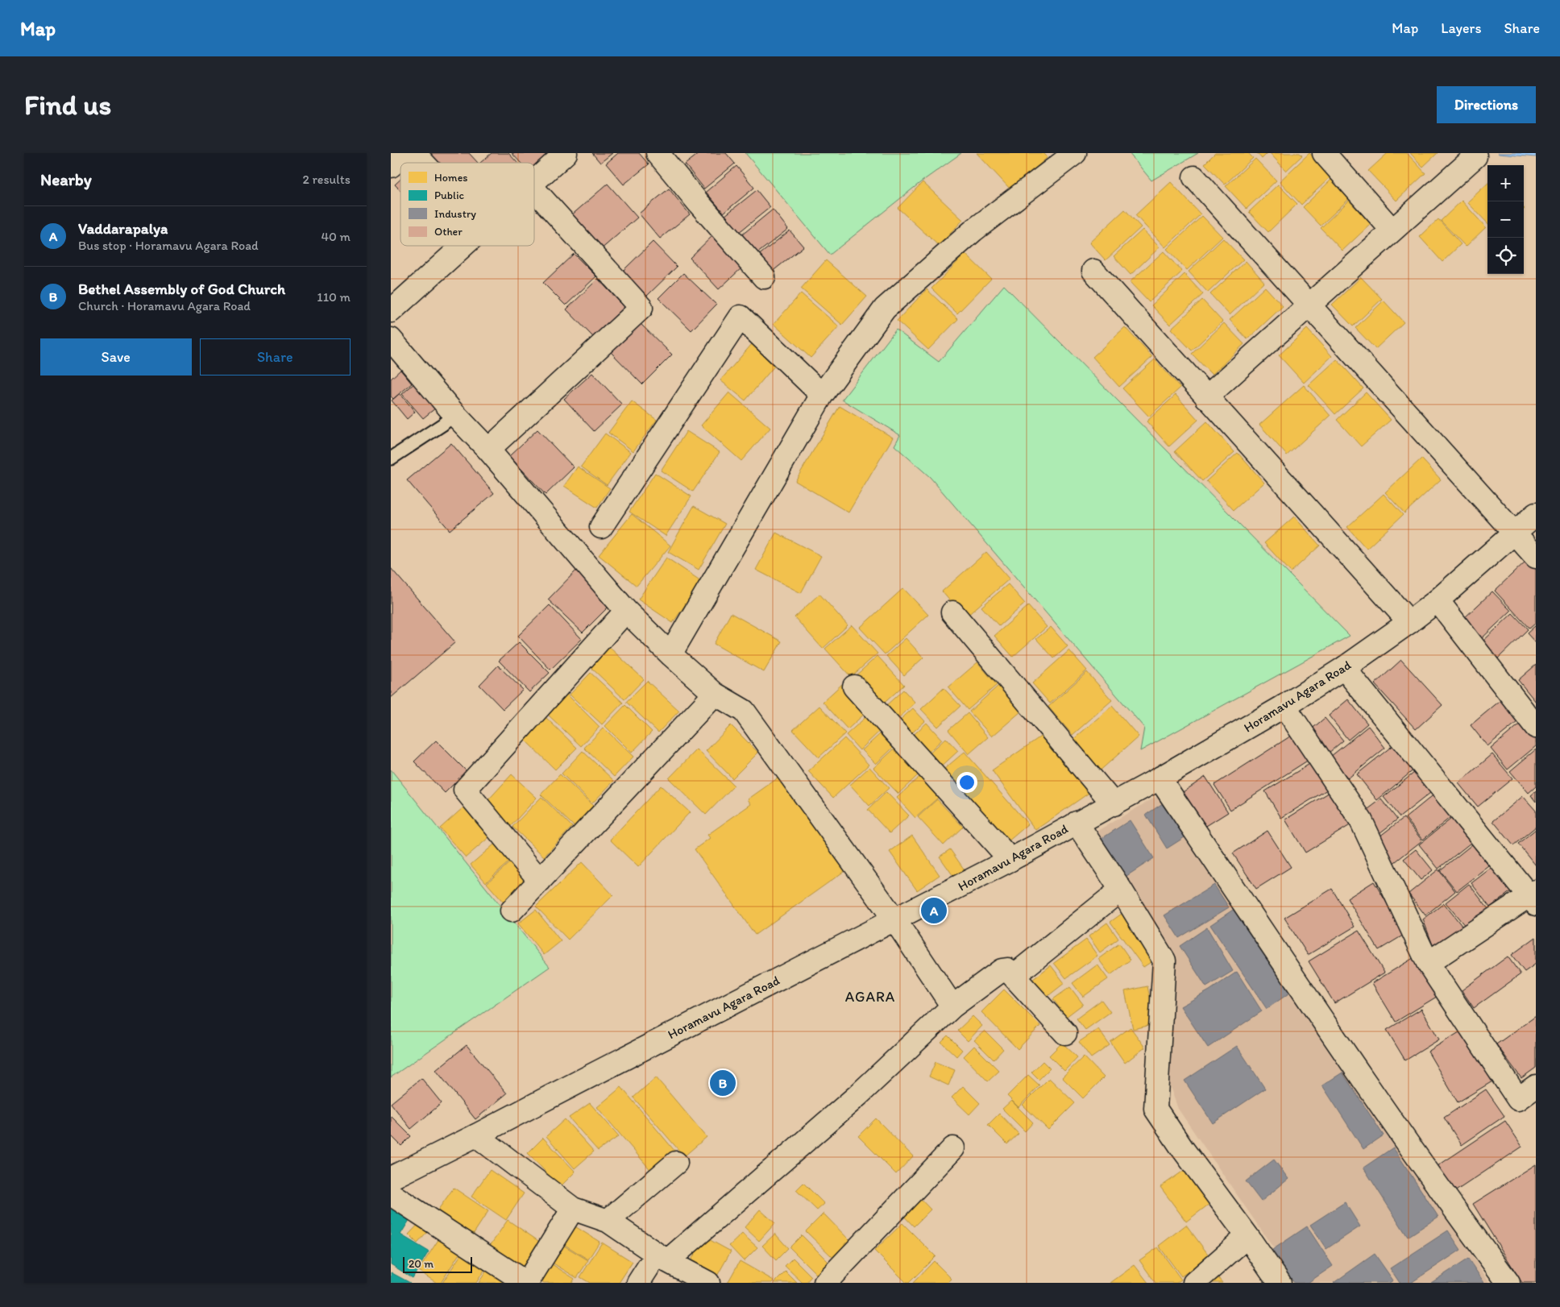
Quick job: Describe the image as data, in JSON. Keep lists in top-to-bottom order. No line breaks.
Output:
{"streets":{"street":["Horamavu Agara Road"]},"districts":["AGARA"],"legend":["Homes","Public","Industry","Other"],"scale_bar":"20 m","page":{"header":"Map","nav":["Map","Layers","Share"],"buttons":["Directions",["Save","Share"]],"title":"Find us","heading":["Nearby","2 results"],"map_buttons":["+","−"],"list":[{"mark":"A","name":"Vaddarapalya","note":"Bus stop · Horamavu Agara Road","value":"40 m"},{"mark":"B","name":"Bethel Assembly of God Church","note":"Church · Horamavu Agara Road","value":"110 m"}],"pins":["A","B"],"scale":"20 m"}}
